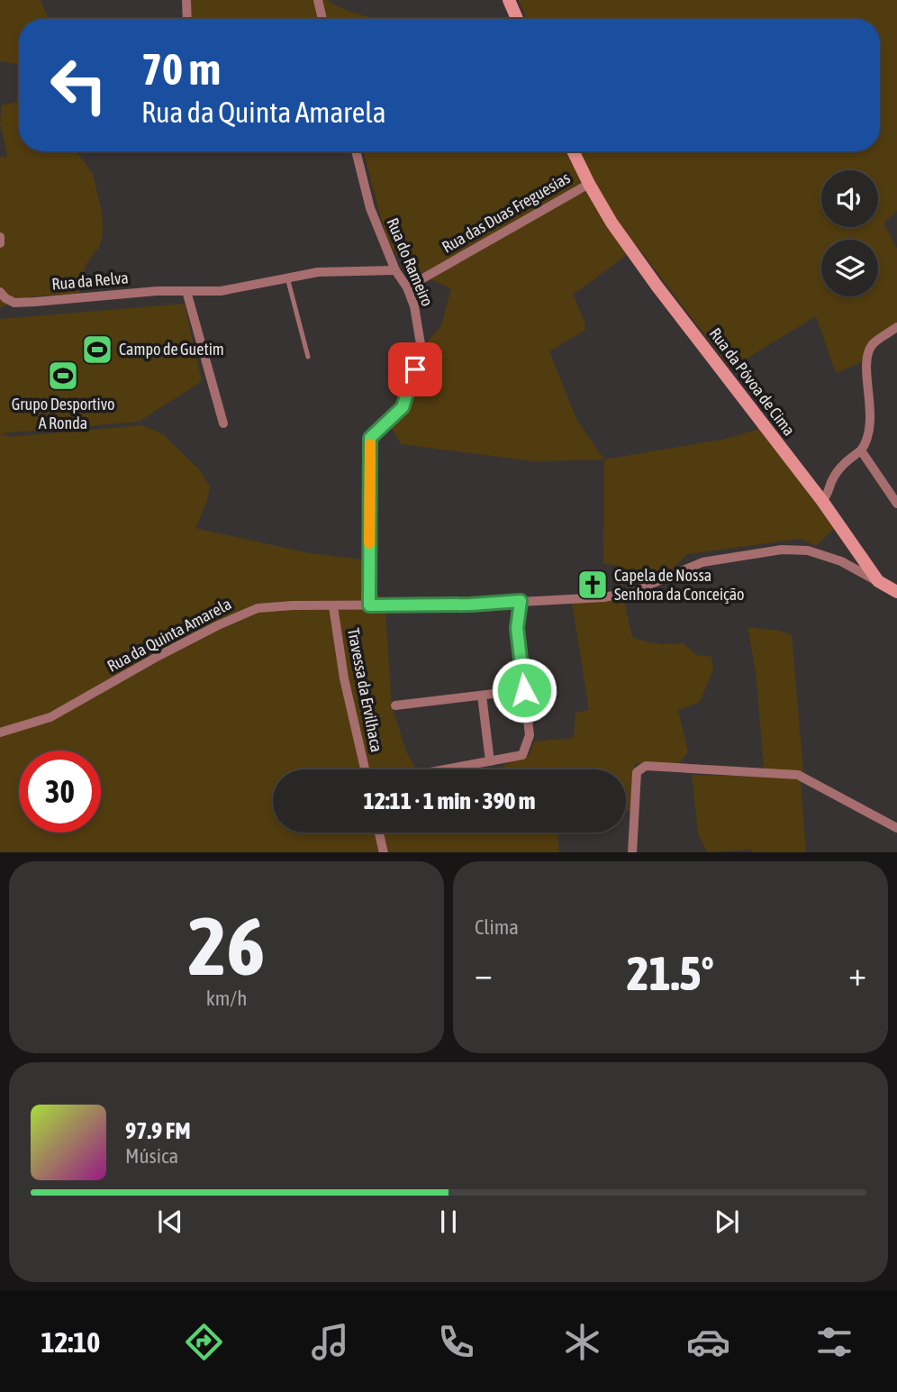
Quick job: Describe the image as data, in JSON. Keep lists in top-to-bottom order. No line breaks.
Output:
{"streets":{"main road":["Rua da Póvoa de Cima"],"street":["Rua das Duas Freguesias","Rua do Rameiro","Rua da Relva","Rua da Quinta Amarela","Travessa da Ervilhaca"]},"crossings":[["Rua das Duas Freguesias","Rua do Rameiro"],["Rua das Duas Freguesias","Rua da Póvoa de Cima"],["Rua do Rameiro","Rua da Relva"],["Rua do Rameiro","Rua da Quinta Amarela"],["Rua da Póvoa de Cima","Rua da Quinta Amarela"],["Rua da Quinta Amarela","Travessa da Ervilhaca"]],"places":{"sports":["Campo de Guetim","Grupo Desportivo A Ronda"],"church":["Capela de Nossa Senhora da Conceição"]},"page":{"turn":["70 m","Rua da Quinta Amarela"],"limit":"30","trip":"12:11 · 1 min · 390 m","tile":[["26","km/h"],"Clima"],"heat":["−","21.5°","+"],"song":["97.9 FM","Música"],"tabs":"12:10"}}
